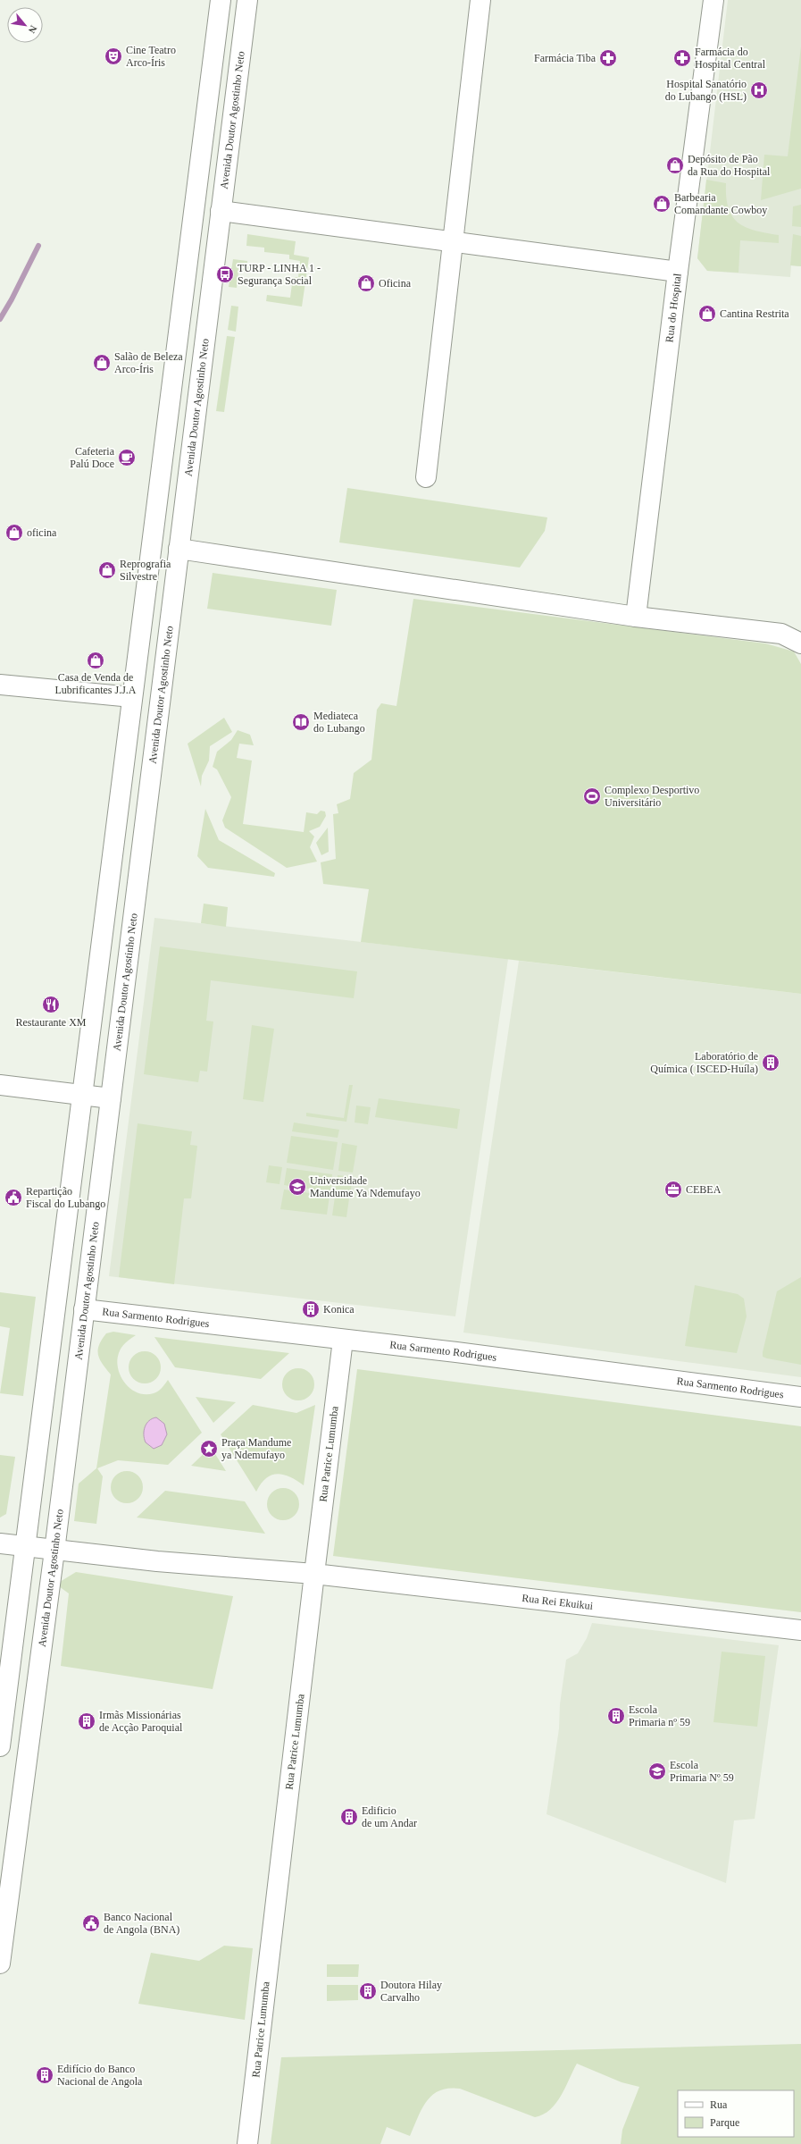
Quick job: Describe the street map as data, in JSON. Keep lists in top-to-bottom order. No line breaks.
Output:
{"streets":{"street":["Avenida Doutor Agostinho Neto","Rua do Hospital","Rua Sarmento Rodrigues","Rua Patrice Lumumba","Rua Rei Ekuikui"]},"crossings":[["Avenida Doutor Agostinho Neto","Rua Sarmento Rodrigues"],["Avenida Doutor Agostinho Neto","Rua Rei Ekuikui"],["Rua Sarmento Rodrigues","Rua Patrice Lumumba"],["Rua Patrice Lumumba","Rua Rei Ekuikui"]],"places":{"theatre":["Cine Teatro Arco-Íris"],"pharmacy":["Farmácia Tiba","Farmácia do Hospital Central"],"hospital":["Hospital Sanatório do Lubango (HSL)"],"shop":["Depósito de Pão da Rua do Hospital","Barbearia Comandante Cowboy","Oficina","Cantina Restrita","Salão de Beleza Arco-Íris","oficina","Reprografia Silvestre","Casa de Venda de Lubrificantes J.J.A"],"bus stop":["TURP - LINHA 1 - Segurança Social"],"cafe":["Cafeteria Palú Doce"],"library":["Mediateca do Lubango"],"sports":["Complexo Desportivo Universitário"],"restaurant":["Restaurante XM"],"building":["Laboratório de Química ( ISCED-Huíla)","Konica","Escola Primaria nº 59","Irmãs Missionárias de Acção Paroquial","Edificio de um Andar","Doutora Hilay Carvalho","Edifício do Banco Nacional de Angola"],"school or university":["Universidade Mandume Ya Ndemufayo","Escola Primaria Nº 59"],"office":["CEBEA"],"public building":["Repartição Fiscal do Lubango","Banco Nacional de Angola (BNA)"],"place":["Praça Mandume ya Ndemufayo"]},"legend":["Rua","Parque"],"north":"bottom right"}
